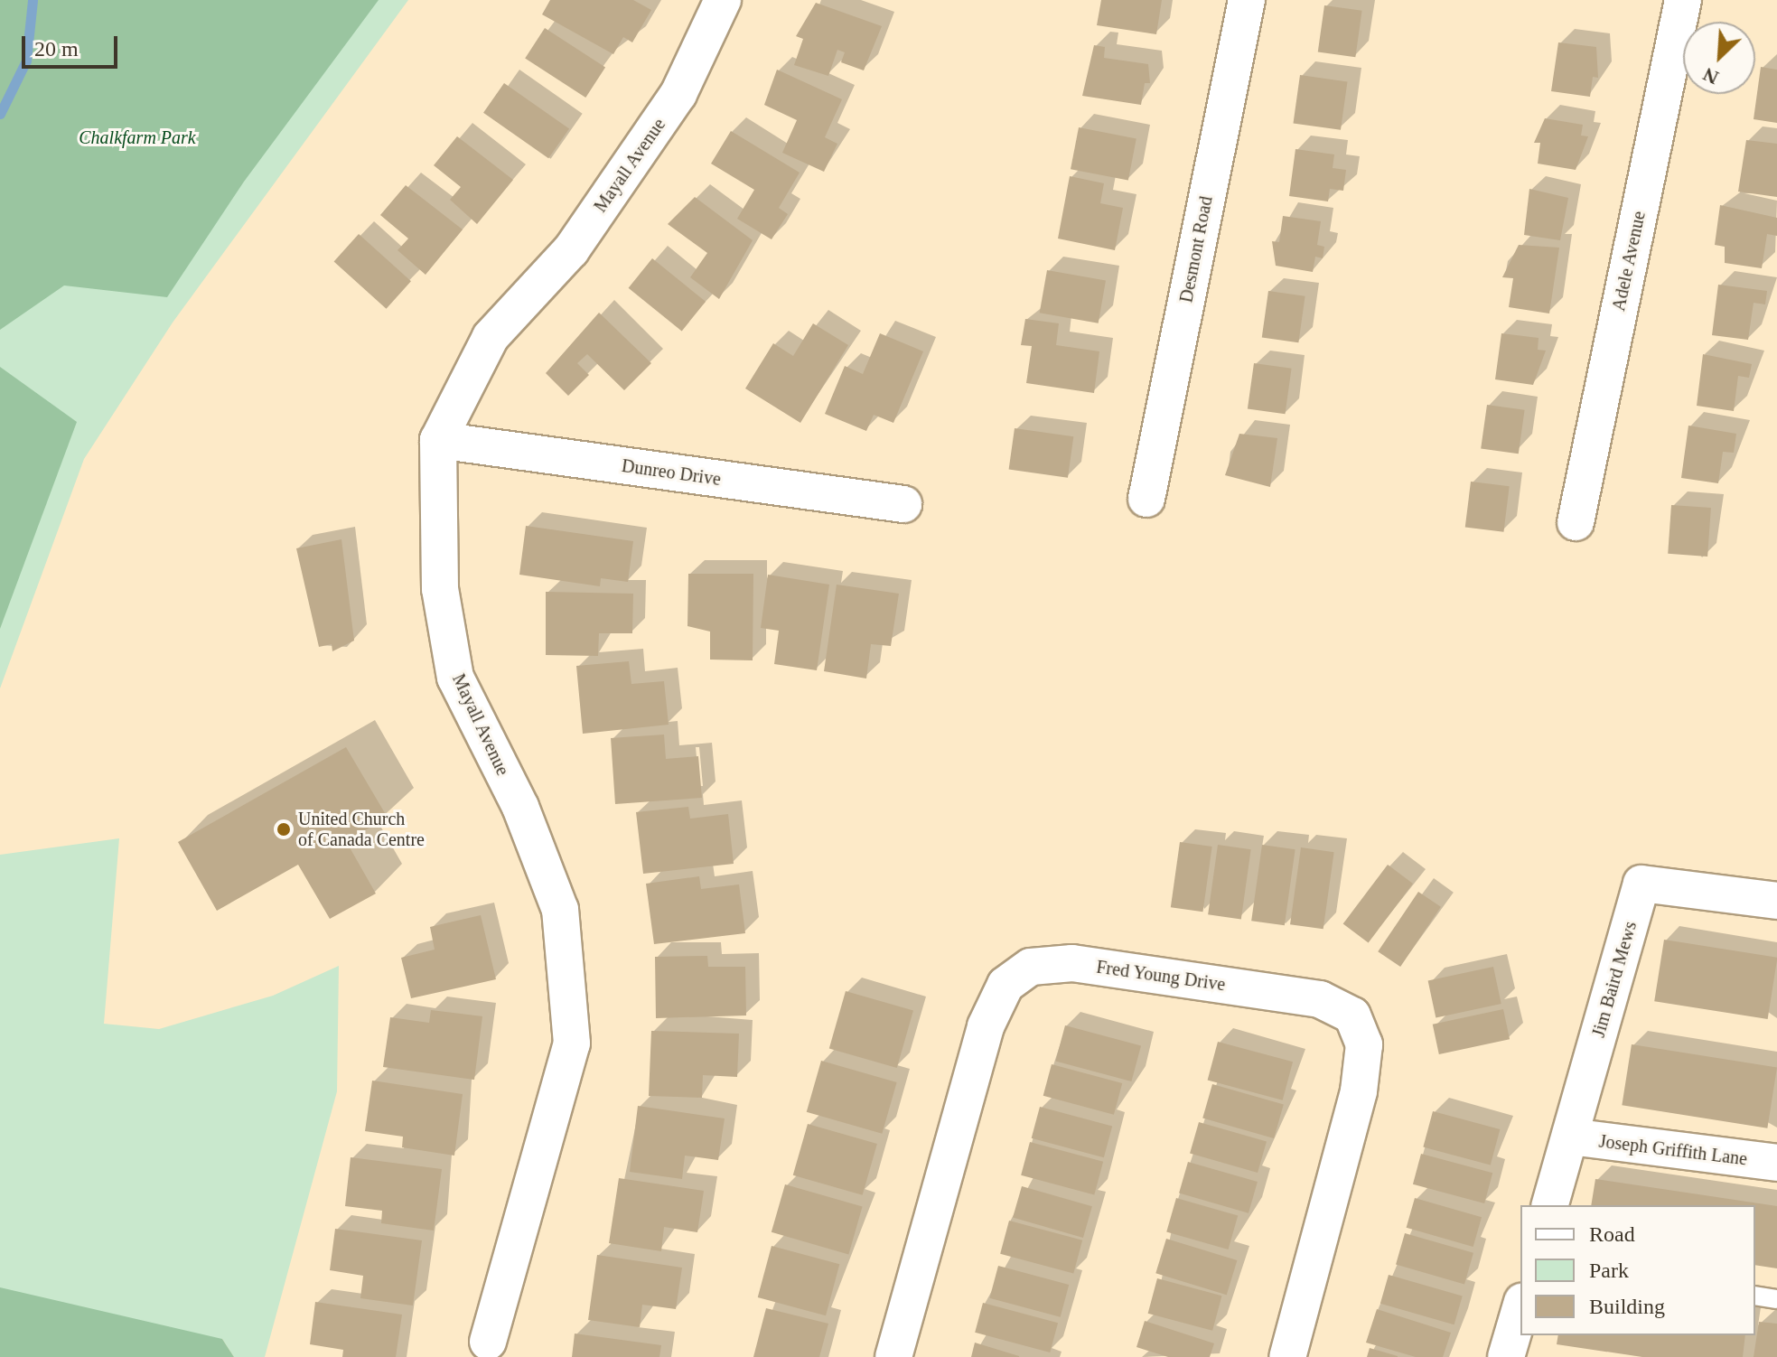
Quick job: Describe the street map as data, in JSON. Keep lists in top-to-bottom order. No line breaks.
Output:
{"streets":{"street":["Mayall Avenue","Desmont Road","Adele Avenue","Dunreo Drive","Fred Young Drive","Jim Baird Mews","Joseph Griffith Lane"]},"crossings":[["Mayall Avenue","Dunreo Drive"],["Jim Baird Mews","Joseph Griffith Lane"]],"parks":["Chalkfarm Park"],"places":["United Church of Canada Centre"],"legend":["Road","Park","Building"],"scale_bar":"20 m","north":"bottom left"}
